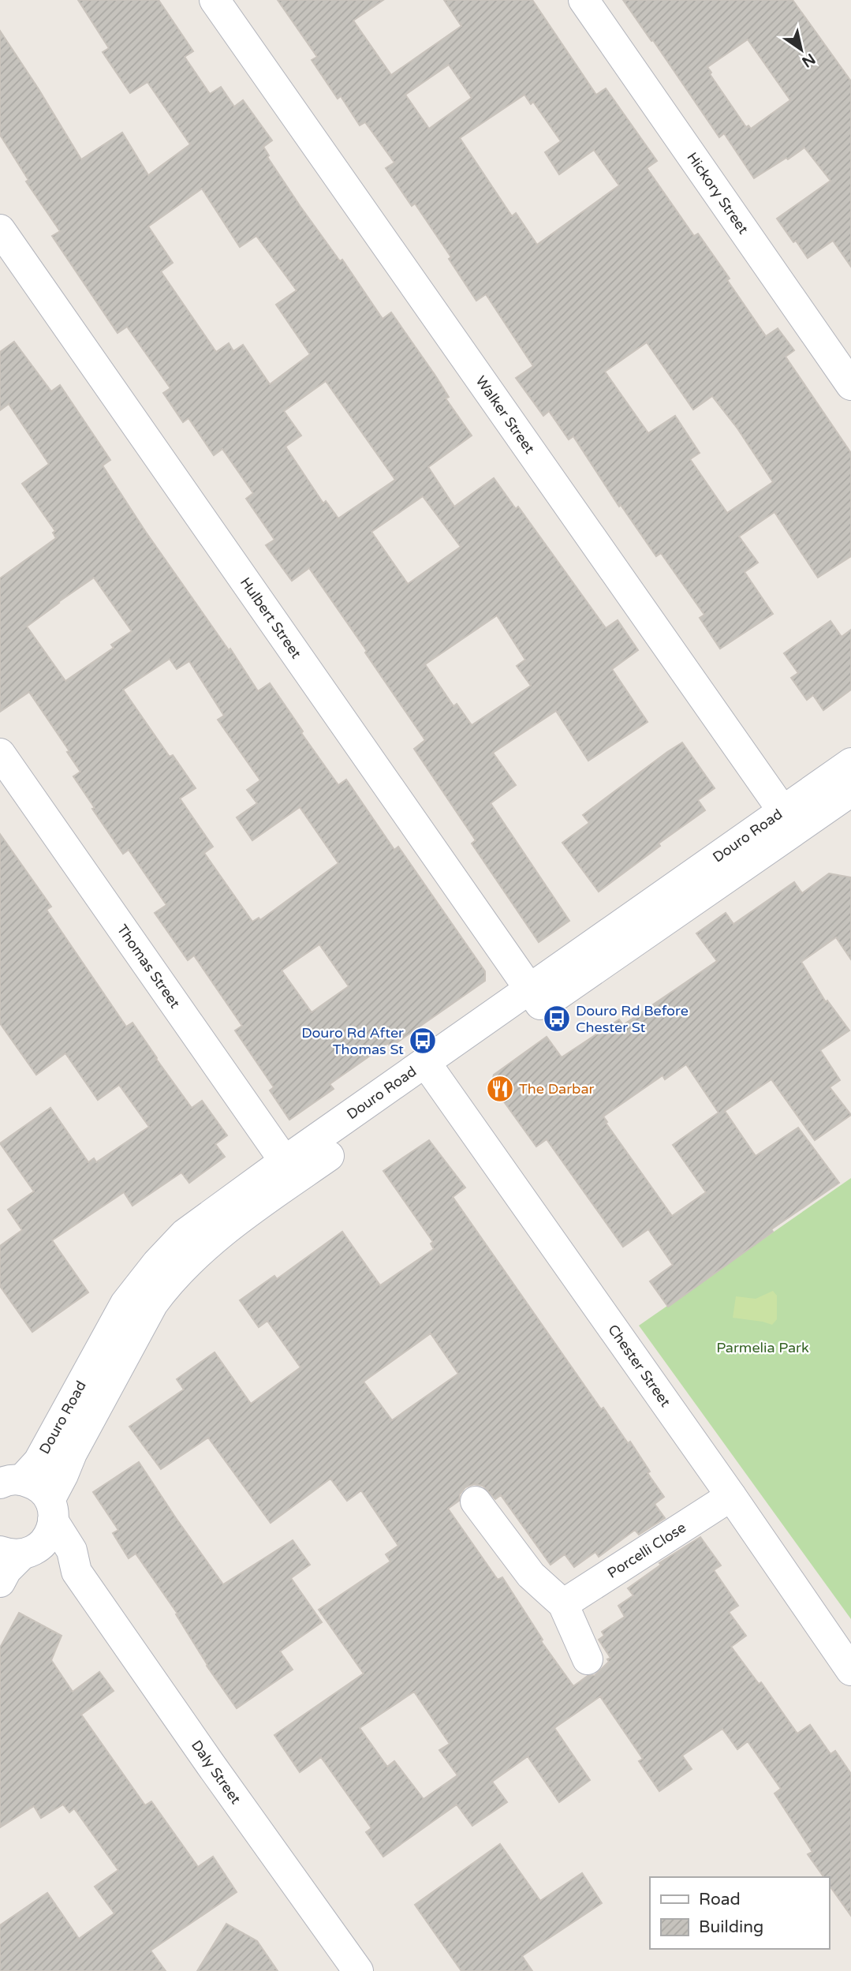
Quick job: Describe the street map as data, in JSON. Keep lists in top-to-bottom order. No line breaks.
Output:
{"streets":{"street":["Hickory Street","Walker Street","Hulbert Street","Douro Road","Thomas Street","Chester Street","Porcelli Close","Daly Street"]},"crossings":[["Walker Street","Douro Road"],["Hulbert Street","Douro Road"],["Douro Road","Thomas Street"],["Douro Road","Chester Street"],["Douro Road","Daly Street"],["Chester Street","Porcelli Close"]],"parks":["Parmelia Park"],"places":{"bus stop":["Douro Rd Before Chester St","Douro Rd After Thomas St"],"restaurant":["The Darbar"]},"legend":["Road","Building"],"north":"bottom right"}
